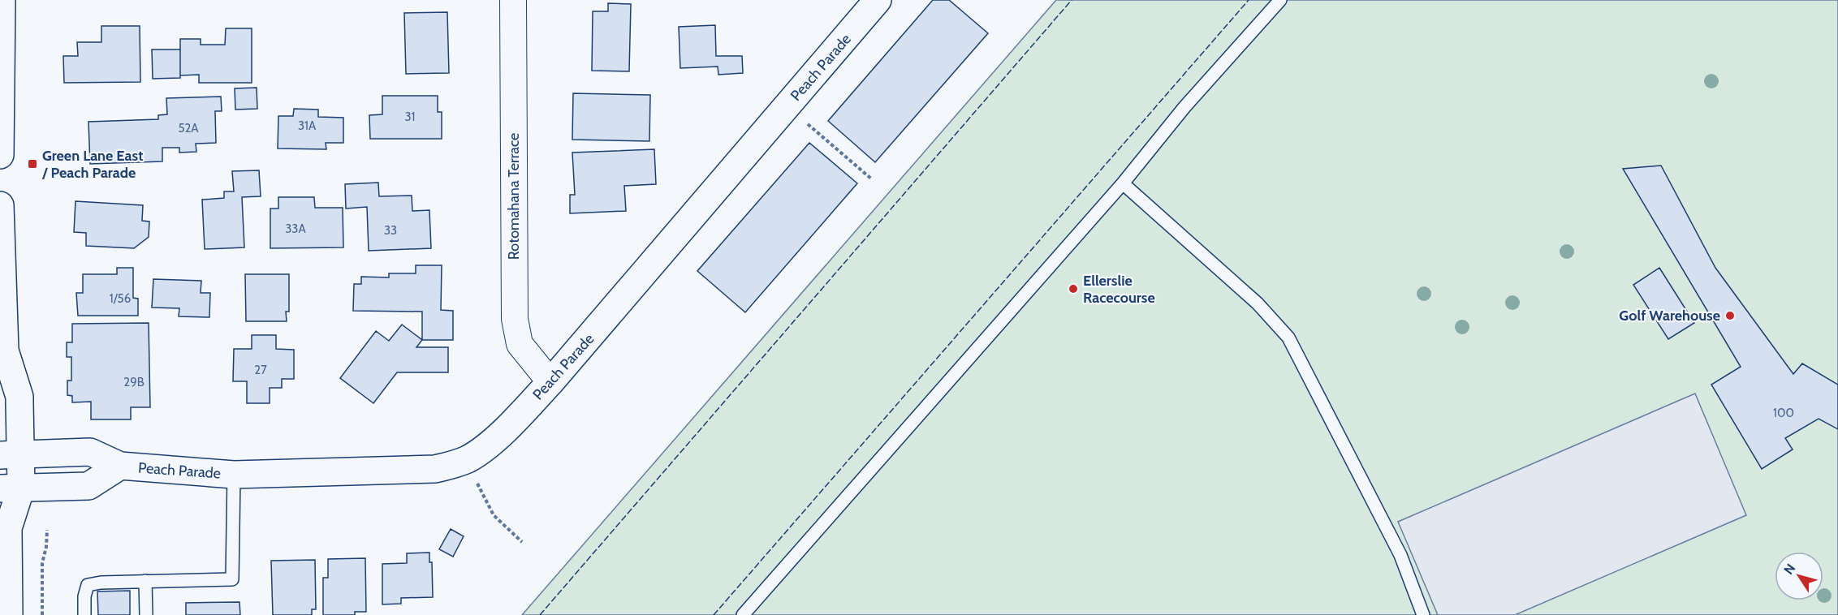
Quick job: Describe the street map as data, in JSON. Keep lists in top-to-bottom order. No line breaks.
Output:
{"streets":{"main road":["Peach Parade"],"street":["Rotomahana Terrace"]},"crossings":[["Peach Parade","Rotomahana Terrace"]],"places":{"transit":["Green Lane East / Peach Parade"],"other":["Ellerslie Racecourse","Golf Warehouse"]},"house_numbers":["31","31A","52A","33A","33","1/56","27","29B","100"],"north":"top left"}
